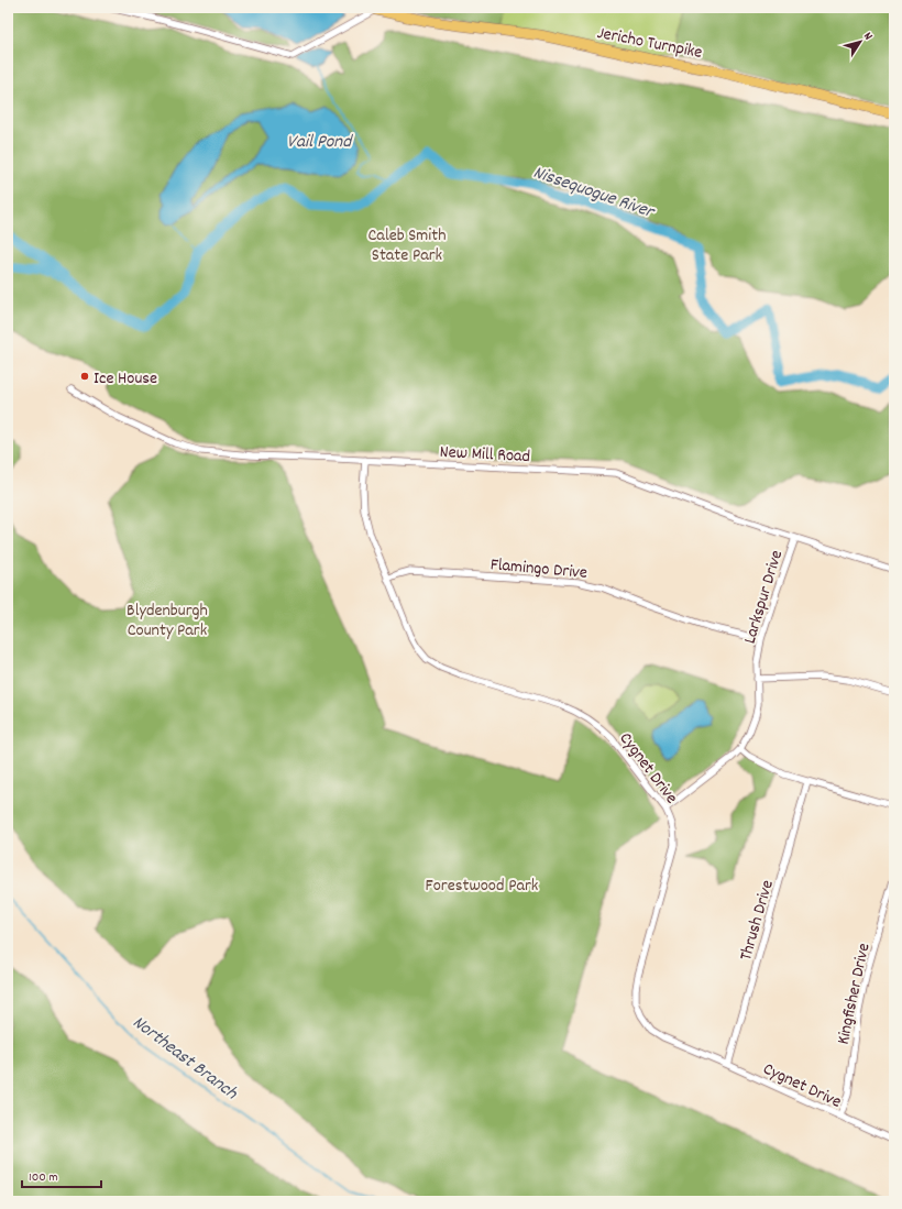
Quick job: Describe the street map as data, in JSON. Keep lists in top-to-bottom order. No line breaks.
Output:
{"streets":{"main road":["Jericho Turnpike"],"street":["New Mill Road","Flamingo Drive","Larkspur Drive","Cygnet Drive","Thrush Drive","Kingfisher Drive"]},"crossings":[["New Mill Road","Larkspur Drive"],["New Mill Road","Cygnet Drive"],["Flamingo Drive","Larkspur Drive"],["Flamingo Drive","Cygnet Drive"],["Larkspur Drive","Cygnet Drive"],["Cygnet Drive","Thrush Drive"],["Cygnet Drive","Kingfisher Drive"]],"water":["Vail Pond","Nissequogue River","Northeast Branch"],"parks":["Caleb Smith State Park","Blydenburgh County Park","Forestwood Park"],"places":["Ice House"],"scale_bar":"100 m","north":"top right"}
